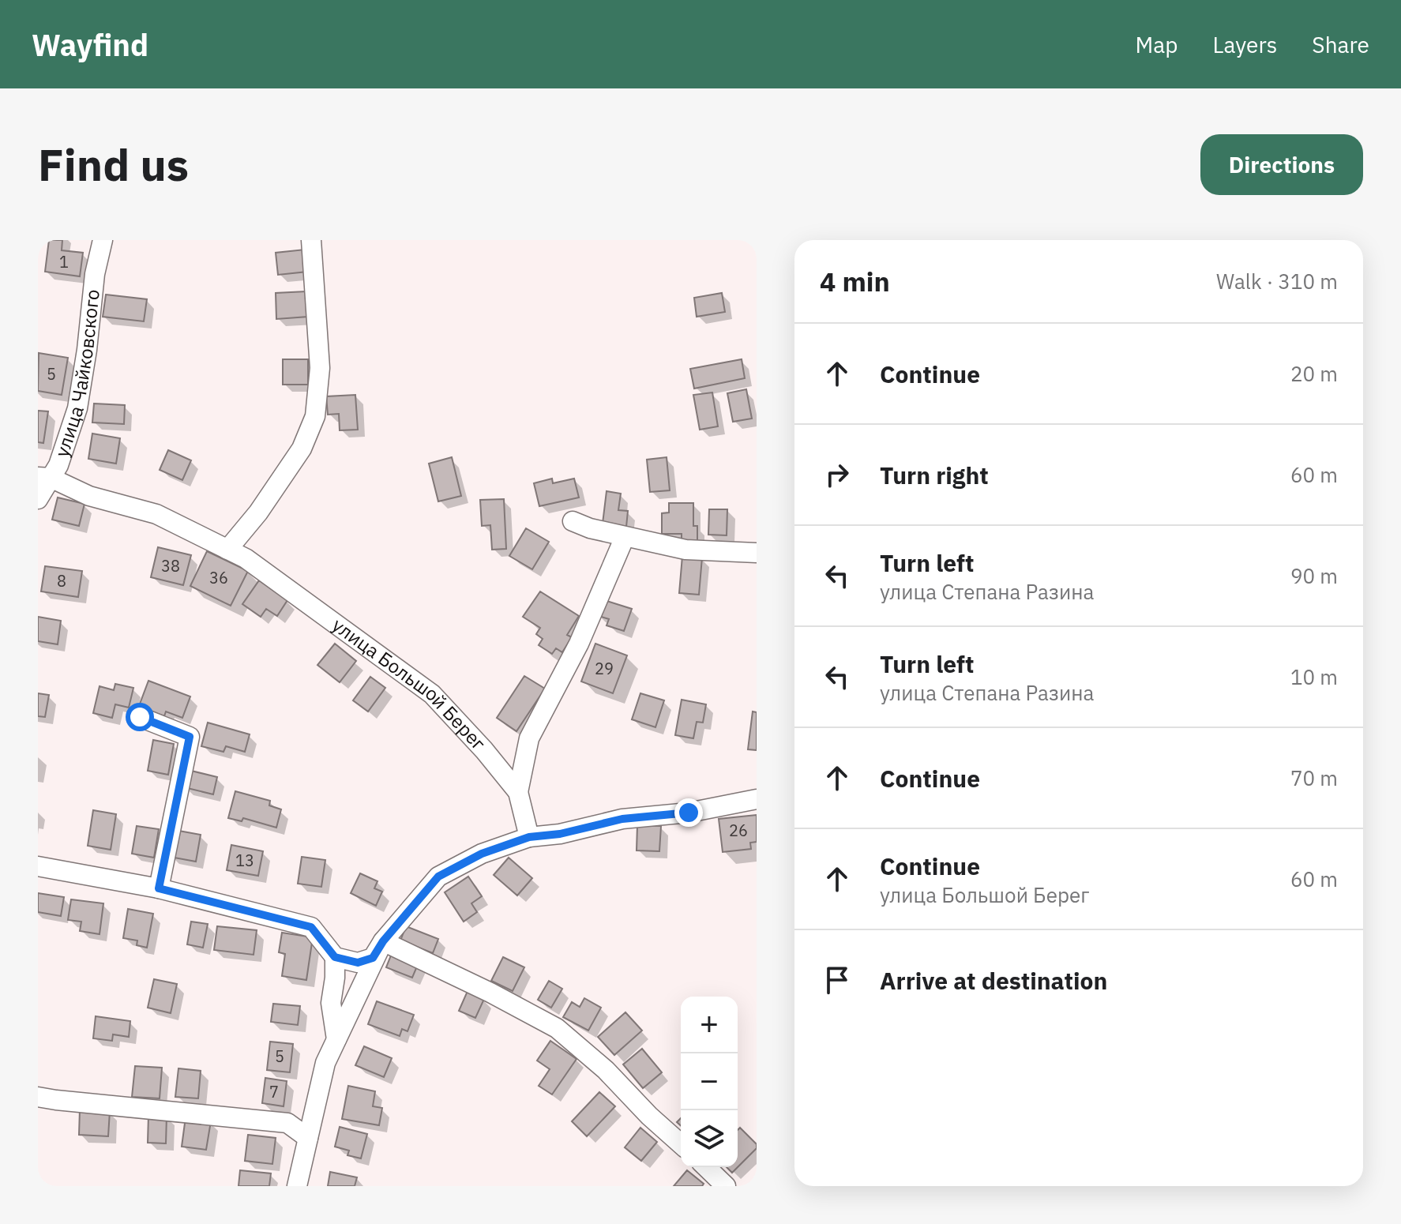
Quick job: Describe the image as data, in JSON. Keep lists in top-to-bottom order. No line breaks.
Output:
{"streets":{"street":["улица Чайковского","улица Большой Берег"]},"crossings":[["улица Чайковского","улица Большой Берег"]],"house_numbers":["1","5","38","36","8","29","26","13","5","7"],"page":{"header":"Wayfind","nav":["Map","Layers","Share"],"buttons":"Directions","title":"Find us","heading":["4 min","Walk · 310 m"],"list":[["Continue","20 m"],["Turn right","60 m"],["Turn left","улица Степана Разина","90 m"],["Turn left","улица Степана Разина","10 m"],["Continue","70 m"],["Continue","улица Большой Берег","60 m"],"Arrive at destination"],"map_buttons":["+","−"]}}
